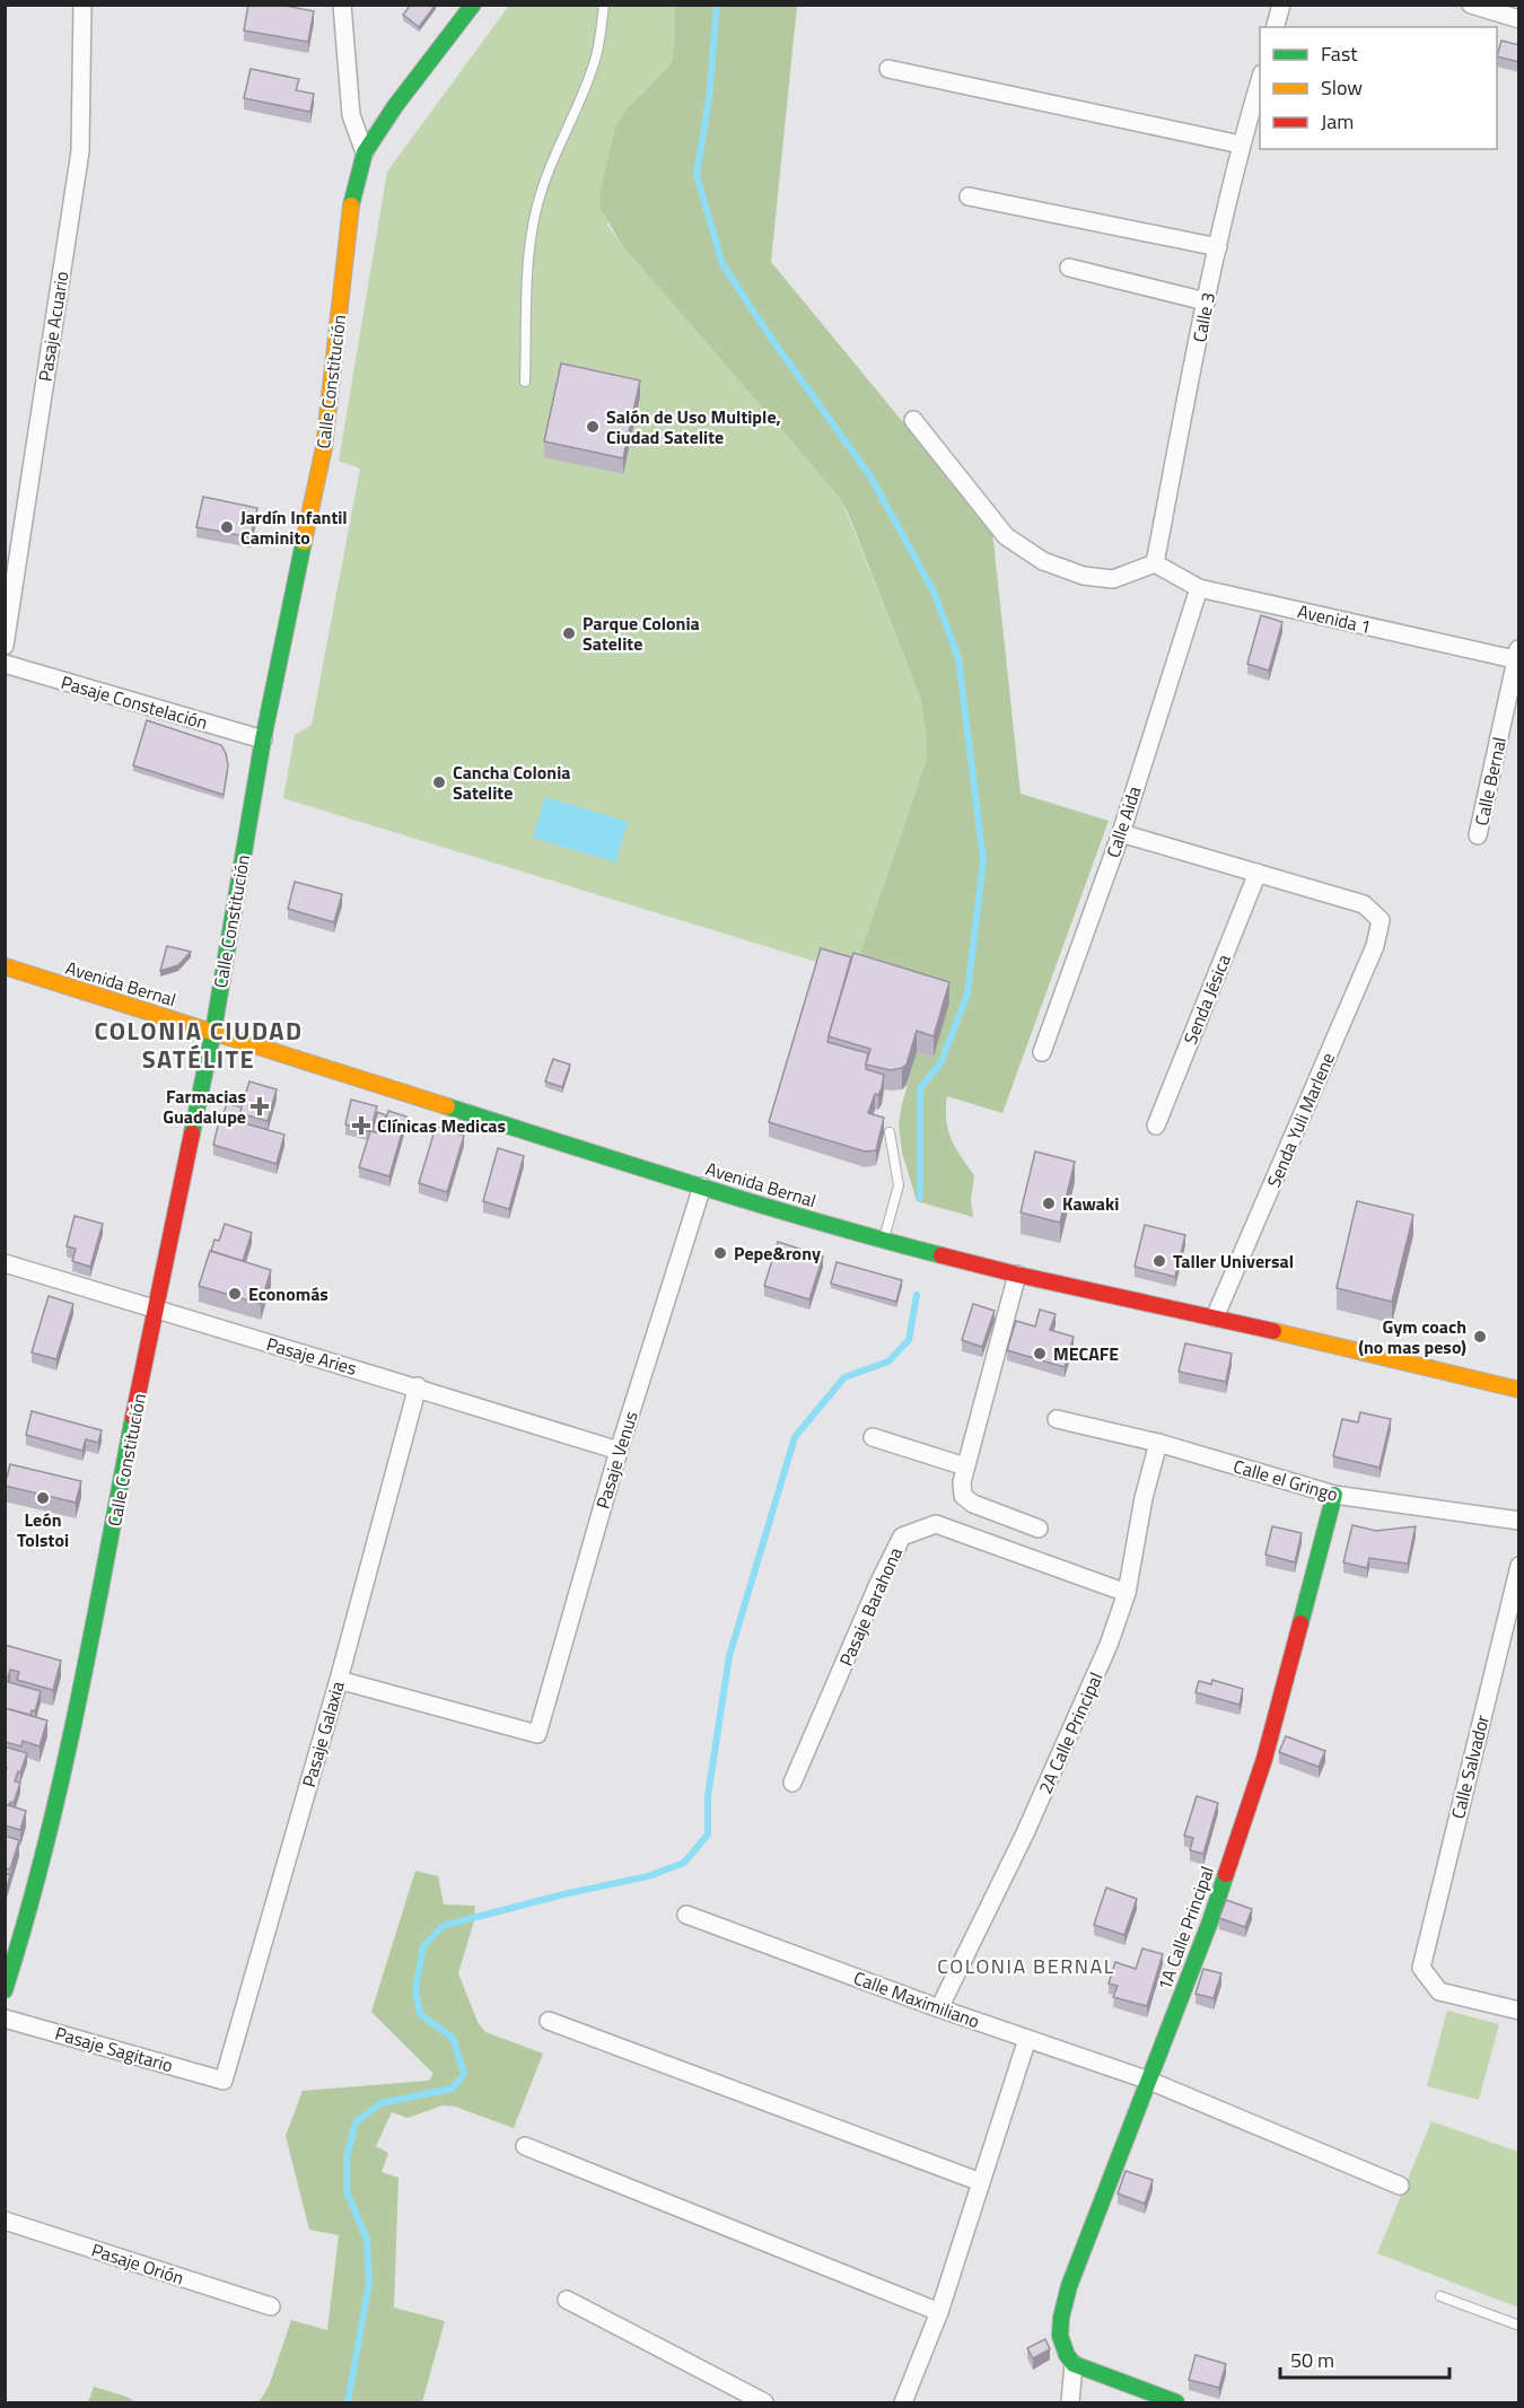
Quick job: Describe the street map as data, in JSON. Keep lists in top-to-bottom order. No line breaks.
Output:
{"streets":{"main road":["Calle Constitución","Avenida Bernal","1A Calle Principal"],"street":["Calle 3","Pasaje Acuario","Avenida 1","Pasaje Constelación","Calle Bernal","Calle Aida","Senda Jésica","Senda Yuli Marlene","Pasaje Aries","Pasaje Venus","Calle el Gringo","Pasaje Barahona","2A Calle Principal","Pasaje Galaxia","Calle Salvador","Calle Maximiliano","Pasaje Sagitario","Pasaje Orión"]},"crossings":[["Calle 3","Avenida 1"],["Calle Constitución","Pasaje Constelación"],["Calle Constitución","Avenida Bernal"],["Calle Constitución","Pasaje Aries"],["Avenida 1","Calle Bernal"],["Avenida 1","Calle Aida"],["Avenida Bernal","Senda Yuli Marlene"],["Avenida Bernal","Pasaje Venus"],["Senda Jésica","Senda Yuli Marlene"],["Pasaje Aries","Pasaje Venus"],["Pasaje Aries","Pasaje Galaxia"],["Pasaje Venus","Pasaje Galaxia"],["Calle el Gringo","2A Calle Principal"],["Calle el Gringo","1A Calle Principal"],["Pasaje Barahona","2A Calle Principal"],["2A Calle Principal","Calle Maximiliano"],["Pasaje Galaxia","Pasaje Sagitario"],["1A Calle Principal","Calle Maximiliano"]],"districts":["COLONIA CIUDAD SATÉLITE","COLONIA BERNAL"],"places":{"other":["Salón de Uso Multiple, Ciudad Satelite","Jardín Infantil Caminito","Parque Colonia Satelite","Cancha Colonia Satelite","Kawaki","Pepe&rony","Taller Universal","Economás","Gym coach (no mas peso)","MECAFE","León Tolstoi"],"health":["Farmacias Guadalupe","Clínicas Medicas"]},"legend":["Fast","Slow","Jam"],"scale_bar":"50 m"}
